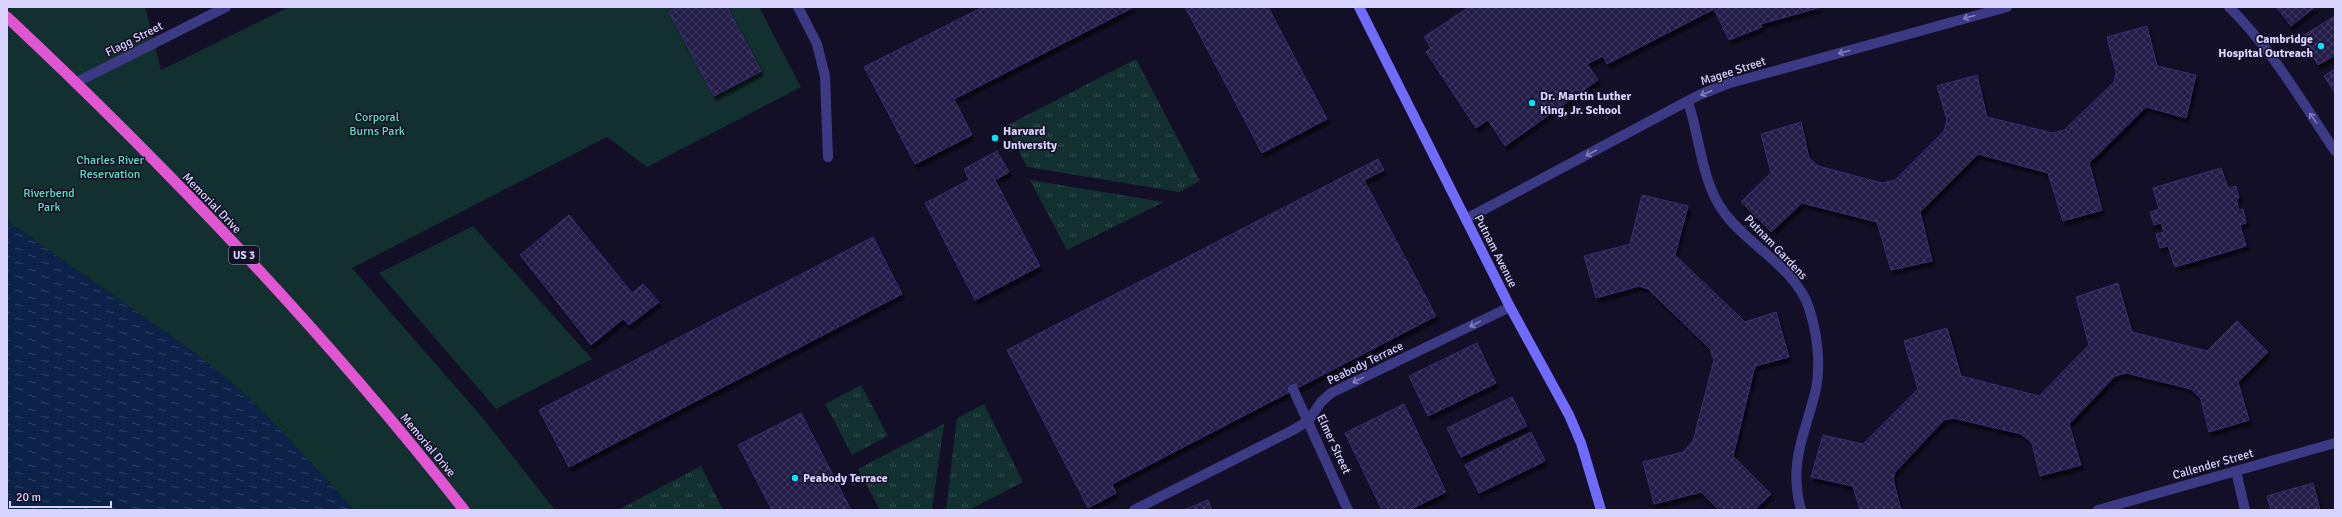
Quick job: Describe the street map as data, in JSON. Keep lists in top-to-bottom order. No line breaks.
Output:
{"streets":{"highway":["Memorial Drive","US 3"],"main road":["Putnam Avenue"],"street":["Flagg Street","Magee Street","Putnam Gardens","Peabody Terrace","Elmer Street","Callender Street"]},"crossings":[["Flagg Street","Memorial Drive"],["Magee Street","Putnam Gardens"],["Magee Street","Putnam Avenue"],["Putnam Avenue","Peabody Terrace"],["Peabody Terrace","Elmer Street"]],"one_way":["Magee Street","Peabody Terrace"],"parks":["Corporal Burns Park","Charles River Reservation","Riverbend Park"],"places":["Cambridge Hospital Outreach","Dr. Martin Luther King, Jr. School","Harvard University","Peabody Terrace"],"scale_bar":"20 m"}
